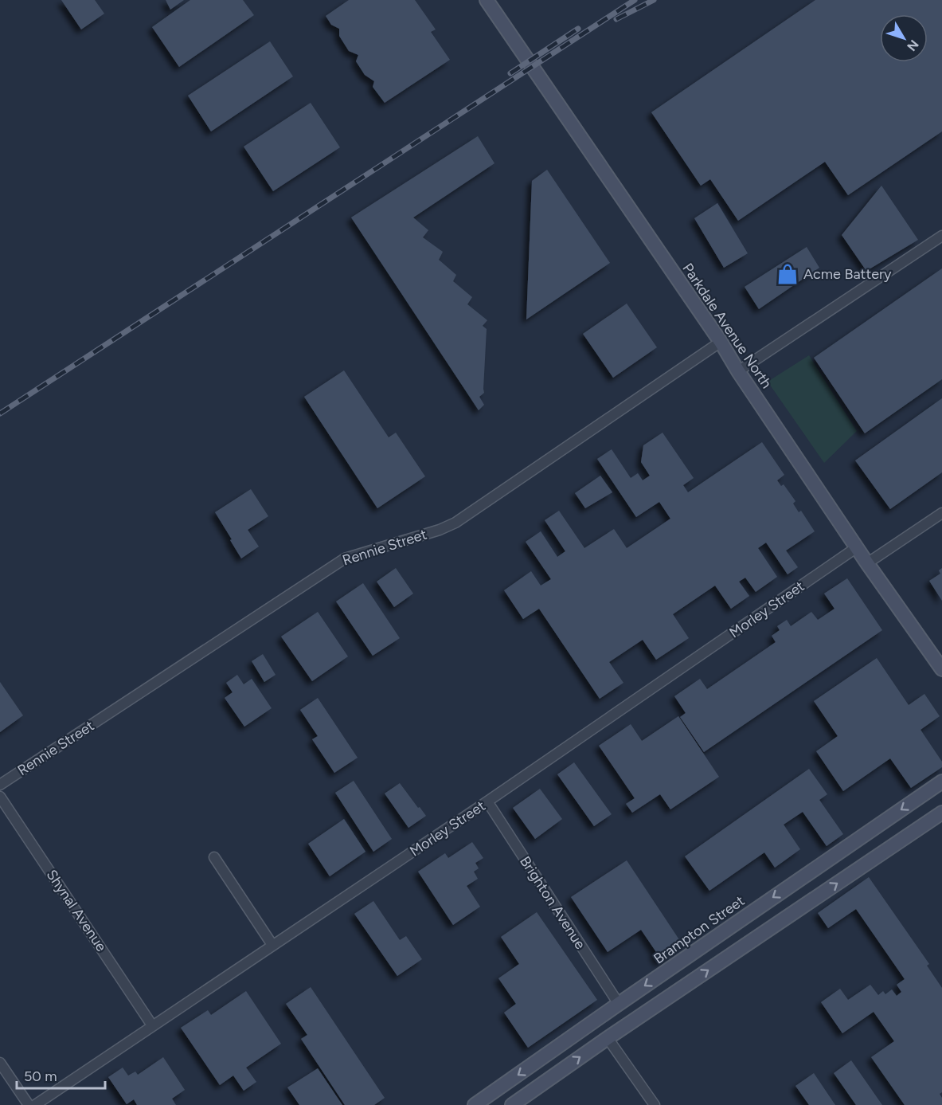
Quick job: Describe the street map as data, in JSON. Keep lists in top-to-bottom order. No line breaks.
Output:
{"streets":{"street":["Parkdale Avenue North","Rennie Street","Morley Street","Brighton Avenue","Shynal Avenue","Brampton Street"]},"crossings":[["Parkdale Avenue North","Rennie Street"],["Parkdale Avenue North","Morley Street"],["Morley Street","Brighton Avenue"],["Morley Street","Shynal Avenue"],["Brighton Avenue","Brampton Street"]],"places":{"shop":["Acme Battery"]},"scale_bar":"50 m","north":"bottom right"}
